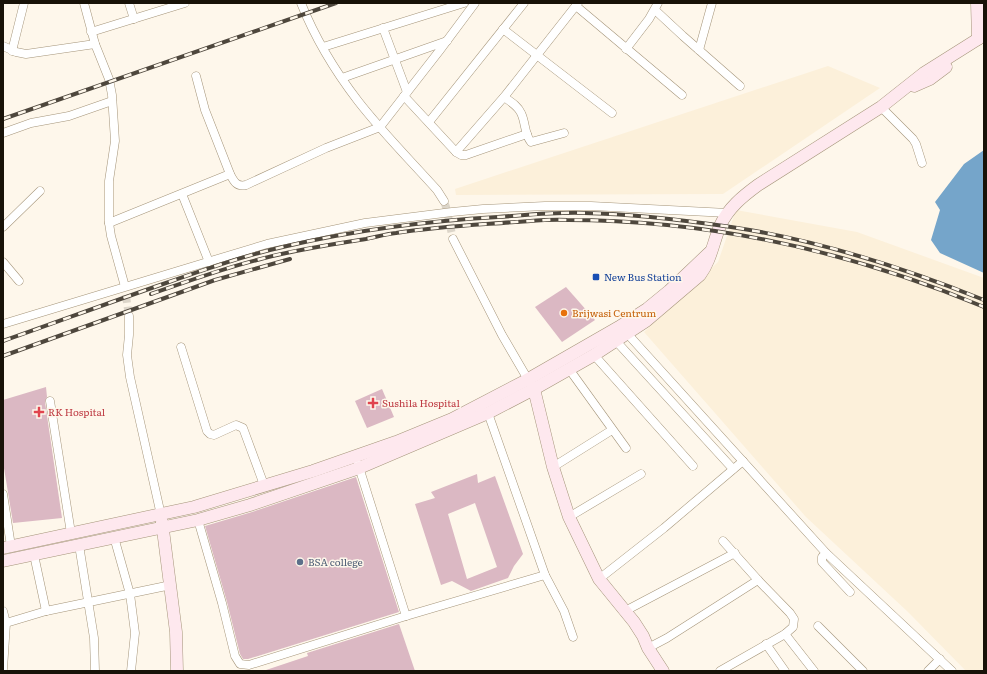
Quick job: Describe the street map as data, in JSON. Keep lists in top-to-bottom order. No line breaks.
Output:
{"places":{"transit":["New Bus Station"],"other":["Brijwasi Centrum","BSA college"],"health":["Sushila Hospital","RK Hospital"]}}
